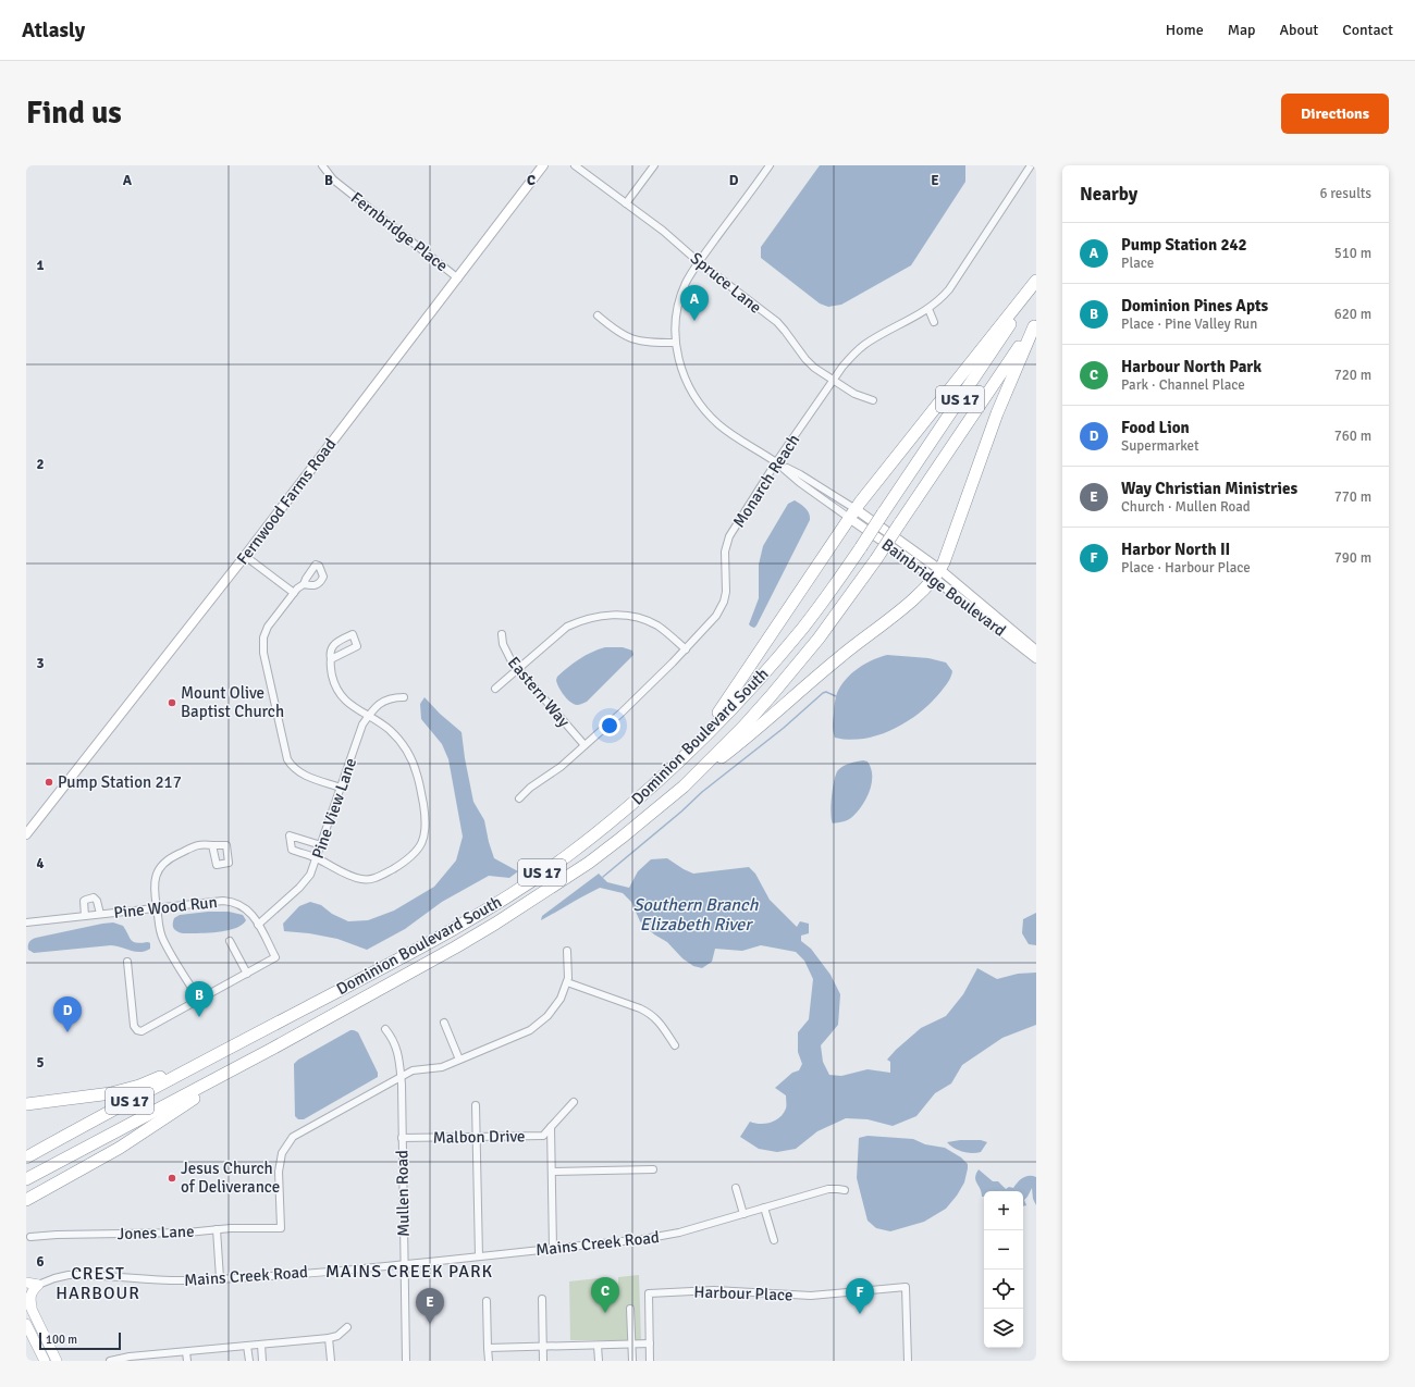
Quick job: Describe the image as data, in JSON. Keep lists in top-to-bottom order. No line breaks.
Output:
{"streets":{"highway":["US 17","Dominion Boulevard South"],"street":["Fernbridge Place","Spruce Lane","Monarch Reach","Fernwood Farms Road","Bainbridge Boulevard","Eastern Way","Pine View Lane","Pine Wood Run","Malbon Drive","Mullen Road","Jones Lane","Mains Creek Road","Harbour Place"]},"crossings":[["Fernbridge Place","Fernwood Farms Road"],["Spruce Lane","Monarch Reach"],["Monarch Reach","Eastern Way"],["Pine View Lane","Pine Wood Run"],["Malbon Drive","Mullen Road"],["Mullen Road","Jones Lane"],["Mullen Road","Mains Creek Road"]],"districts":["MAINS CREEK PARK","CREST HARBOUR"],"water":["Southern Branch Elizabeth River"],"places":["Mount Olive Baptist Church","Pump Station 217","Jesus Church of Deliverance"],"scale_bar":"100 m","page":{"header":"Atlasly","nav":["Home","Map","About","Contact"],"buttons":"Directions","title":"Find us","heading":["Nearby","6 results"],"list":[{"mark":"A","name":"Pump Station 242","note":"Place","value":"510 m"},{"mark":"B","name":"Dominion Pines Apts","note":"Place · Pine Valley Run","value":"620 m"},{"mark":"C","name":"Harbour North Park","note":"Park · Channel Place","value":"720 m"},{"mark":"D","name":"Food Lion","note":"Supermarket","value":"760 m"},{"mark":"E","name":"Way Christian Ministries","note":"Church · Mullen Road","value":"770 m"},{"mark":"F","name":"Harbor North II","note":"Place · Harbour Place","value":"790 m"}],"pins":["A","B","D","C","F","E"],"map_buttons":["+","−"],"scale":"100 m"},"grid":{"columns":["A","B","C","D","E"],"rows":["1","2","3","4","5","6"]}}
